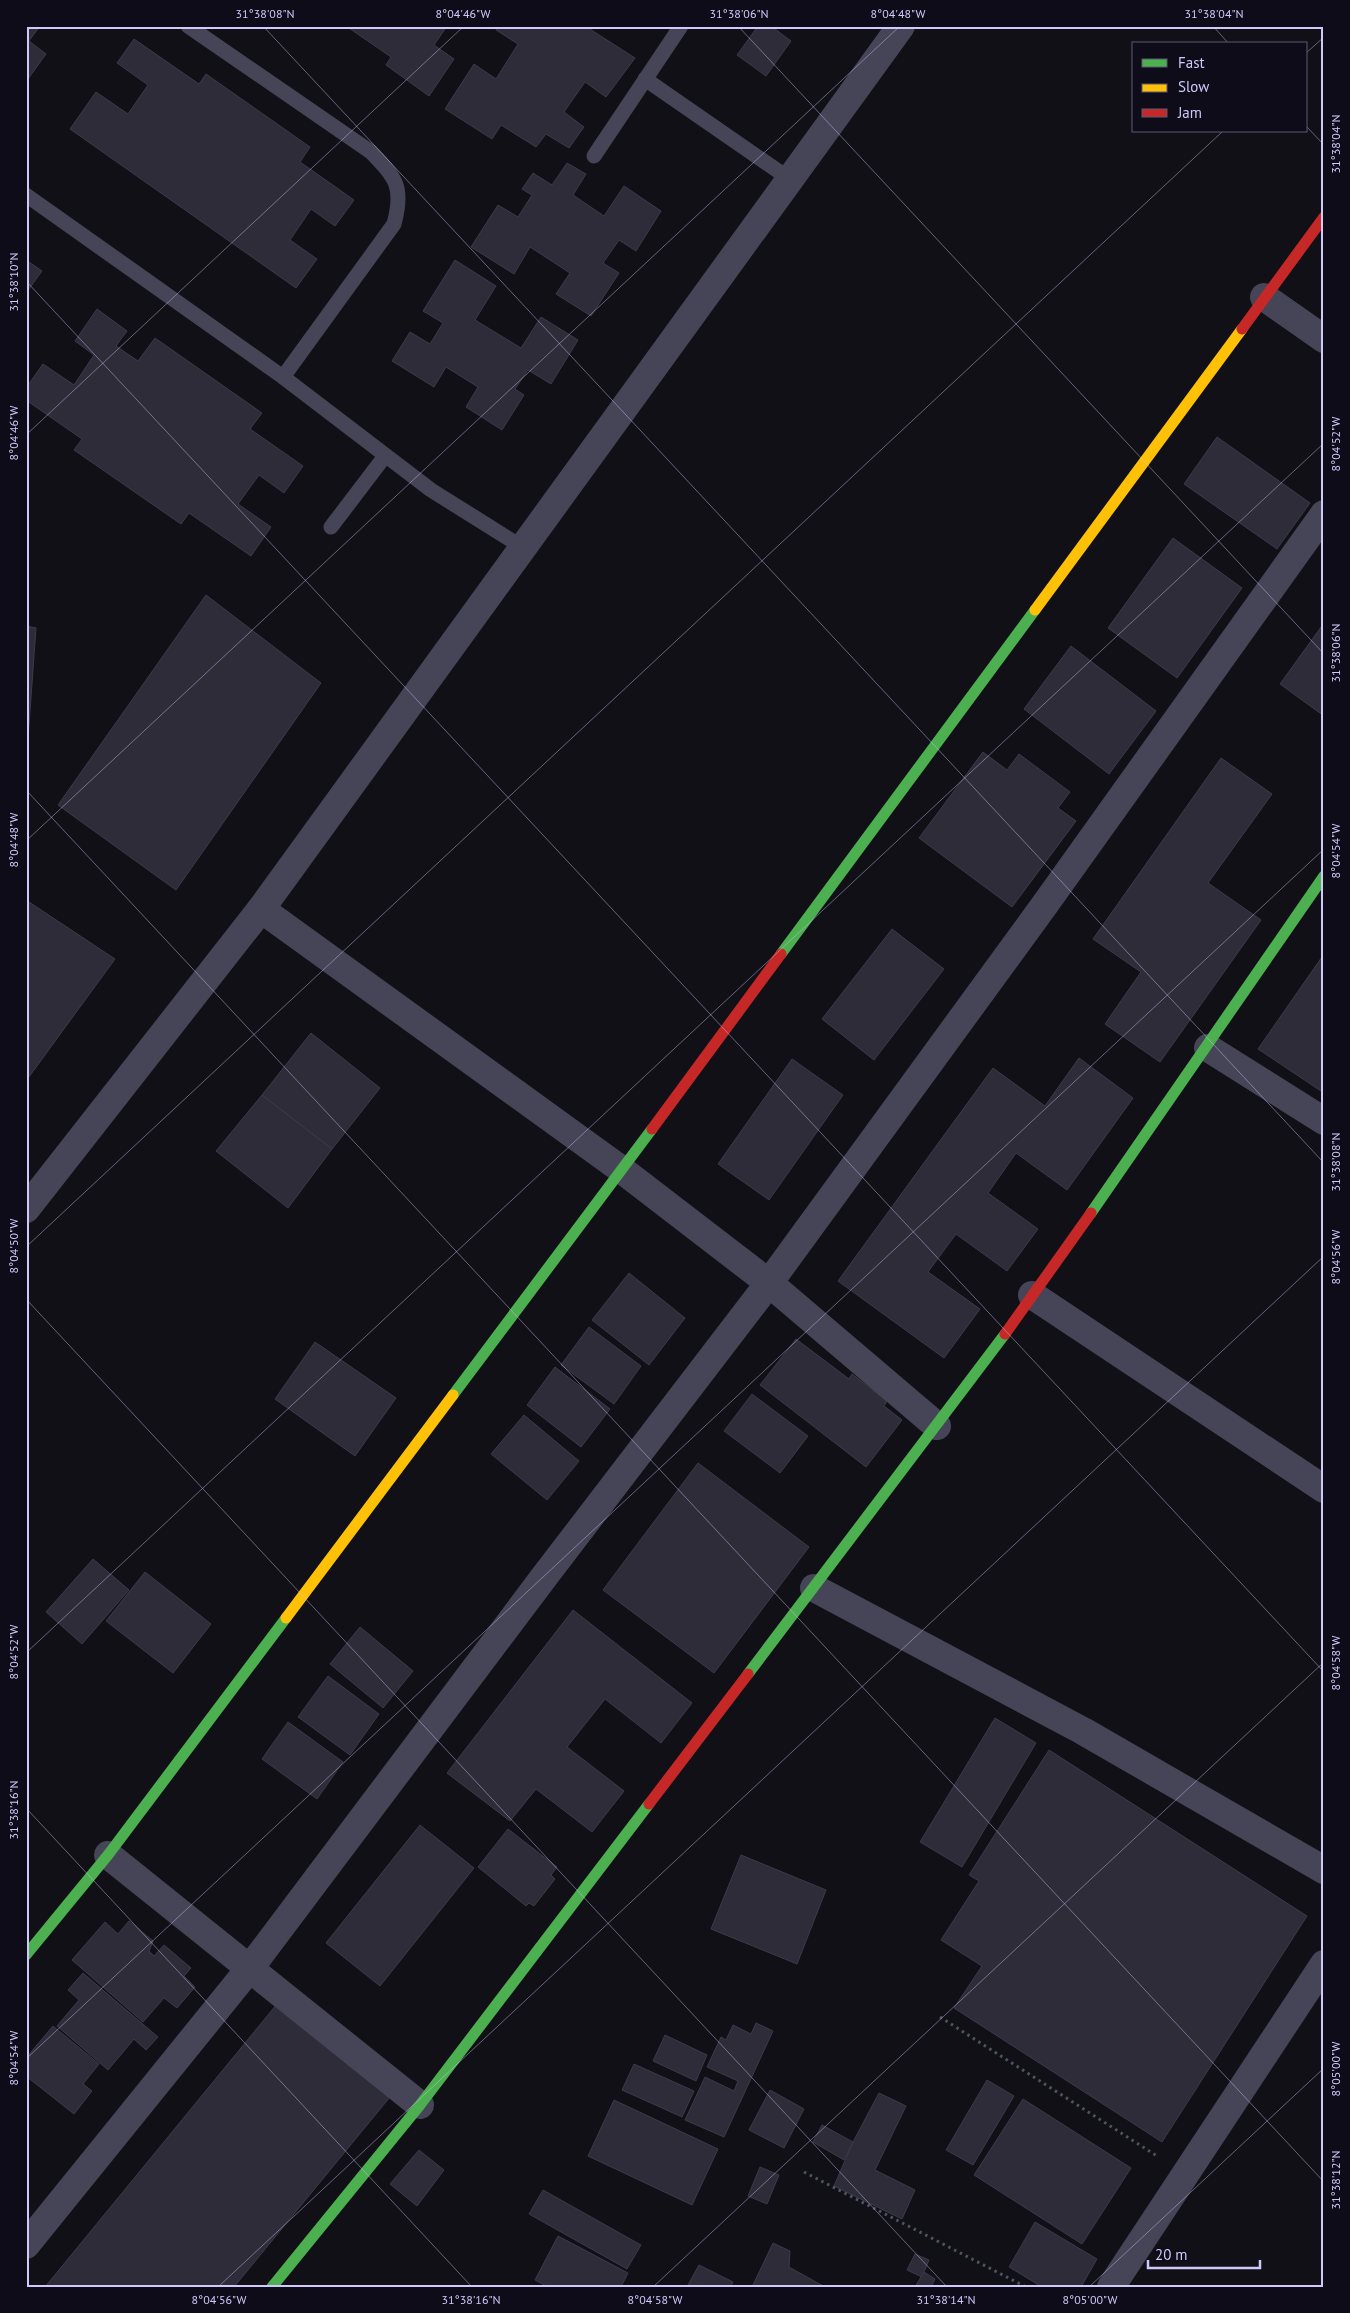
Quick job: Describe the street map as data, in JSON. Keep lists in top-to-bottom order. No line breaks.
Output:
{"legend":["Fast","Slow","Jam"],"scale_bar":"20 m","coordinates":["31°38'08\"N","8°04'46\"W","31°38'06\"N","8°04'48\"W","31°38'04\"N","31°38'10\"N","8°04'52\"W","8°04'54\"W","8°04'50\"W","8°04'56\"W","8°04'58\"W","31°38'16\"N","8°05'00\"W","31°38'12\"N","31°38'14\"N"]}
